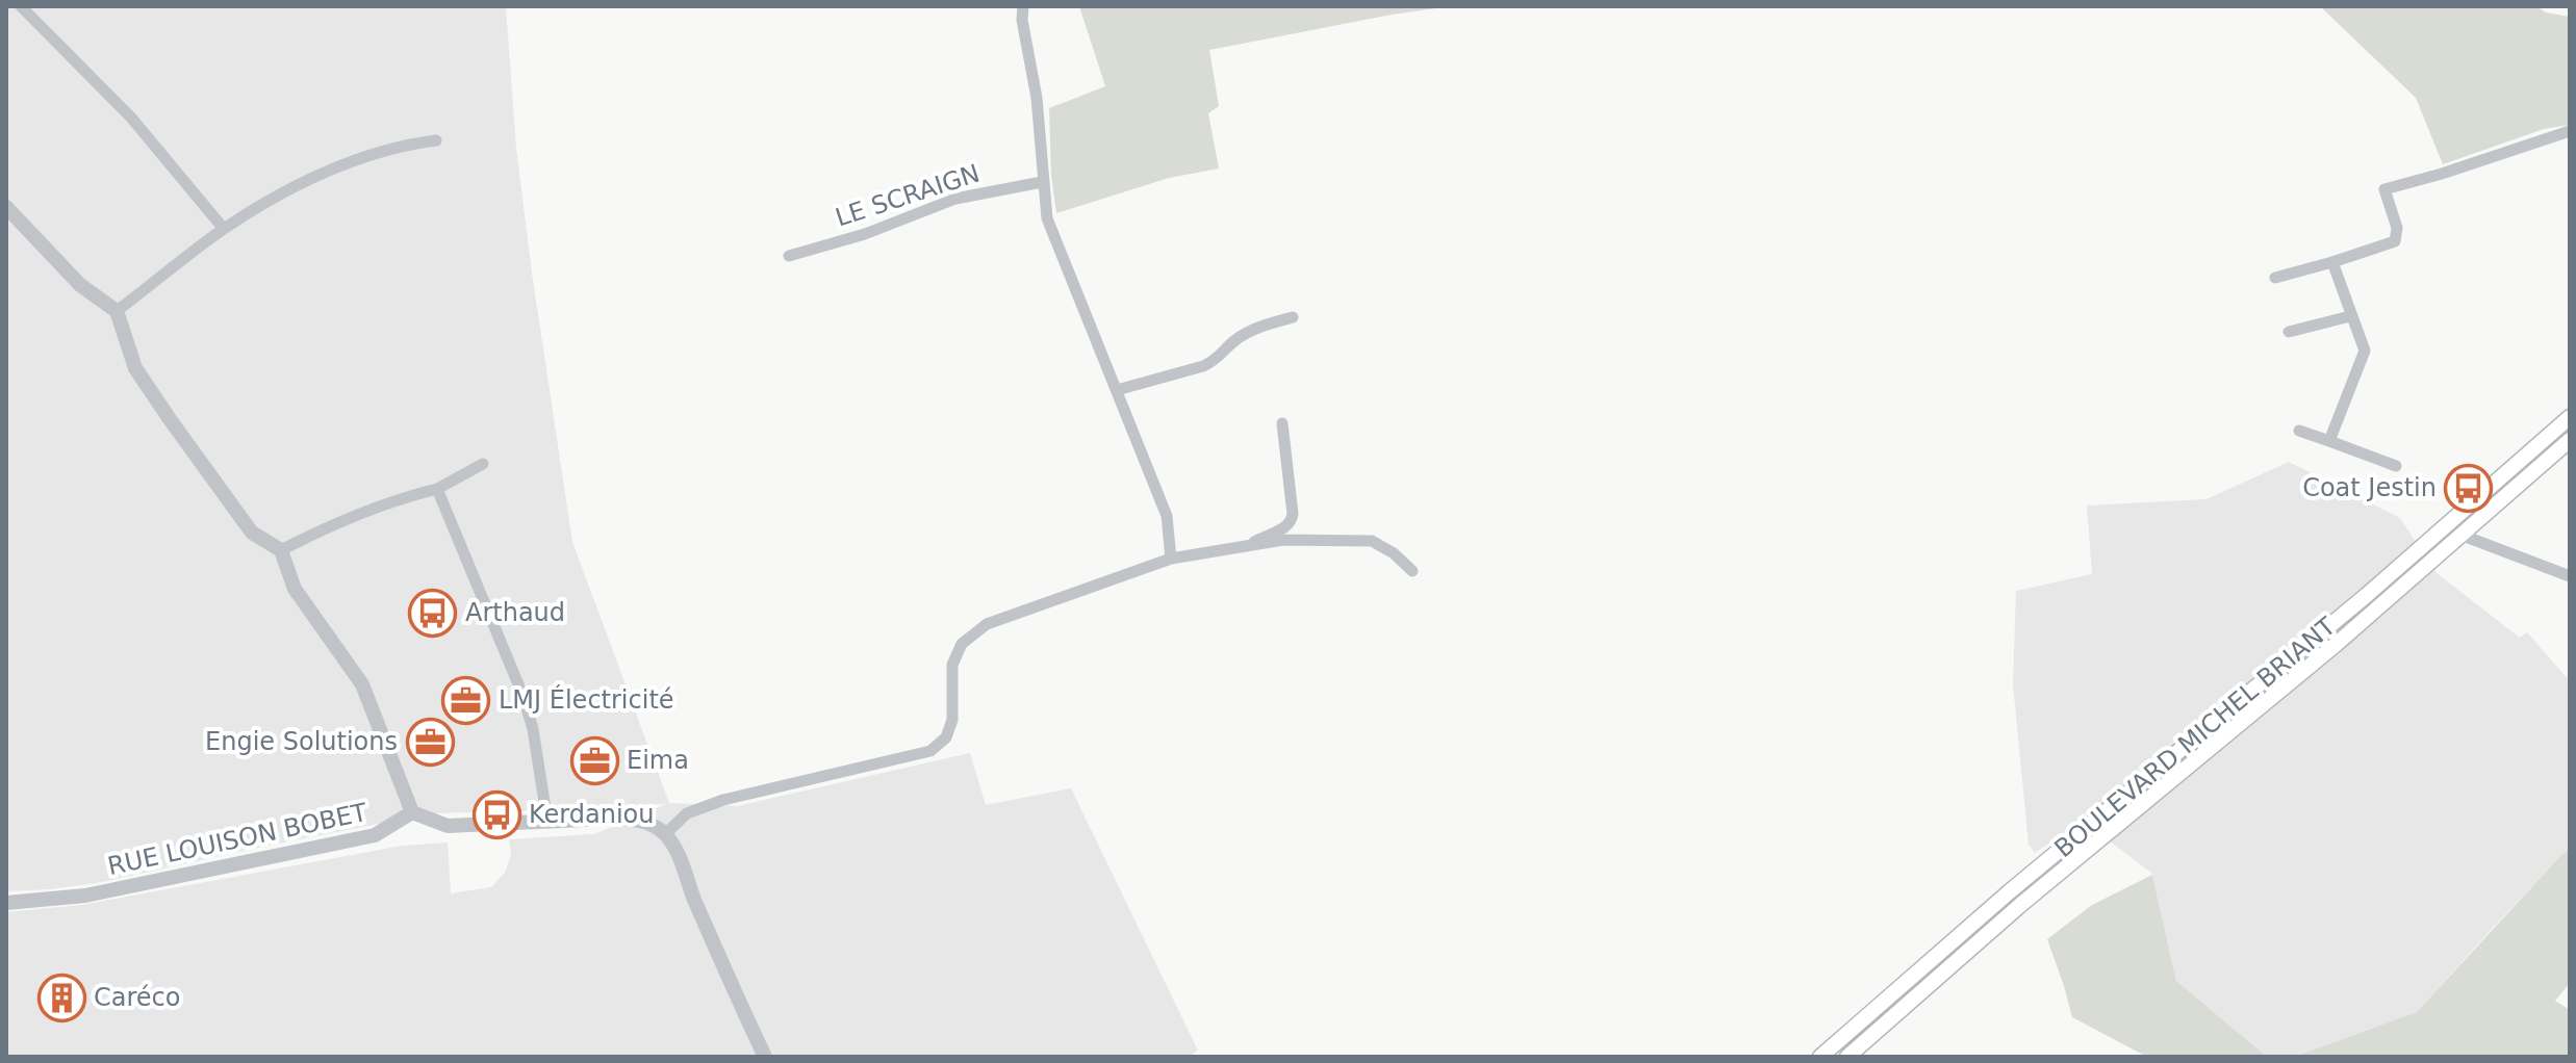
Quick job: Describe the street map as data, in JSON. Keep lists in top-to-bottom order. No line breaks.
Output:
{"streets":{"main road":["BOULEVARD MICHEL BRIANT"],"street":["LE SCRAIGN","RUE LOUISON BOBET"]},"places":{"bus stop":["Coat Jestin","Arthaud","Kerdaniou"],"office":["LMJ Électricité","Engie Solutions","Eima"],"building":["Caréco"]}}
